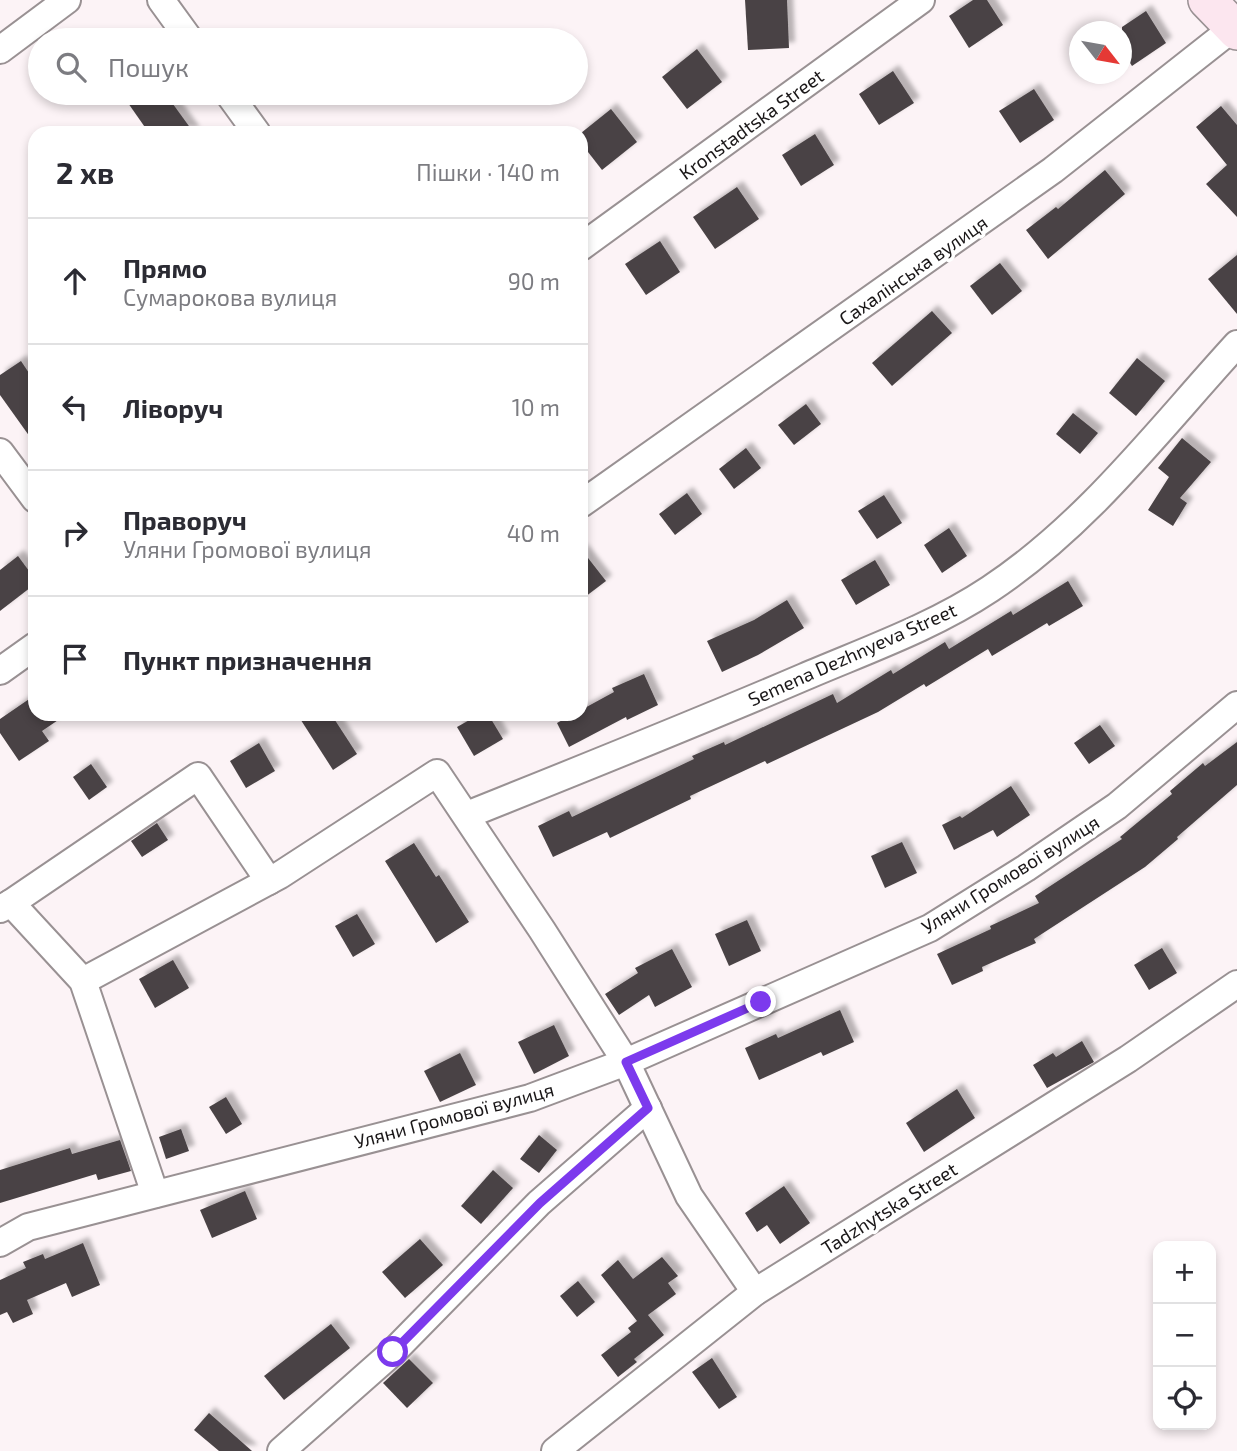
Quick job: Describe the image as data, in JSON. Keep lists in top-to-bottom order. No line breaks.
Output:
{"streets":{"street":["Kronstadtska Street","Сахалінська вулиця","Semena Dezhnyeva Street","Уляни Громової вулиця","Tadzhytska Street"]},"north":"bottom right","page":{"search":"Пошук","heading":["2 хв","Пішки · 140 m"],"list":[["Прямо","Сумарокова вулиця","90 m"],["Ліворуч","10 m"],["Праворуч","Уляни Громової вулиця","40 m"],"Пункт призначення"],"map_buttons":["+","−"]}}
